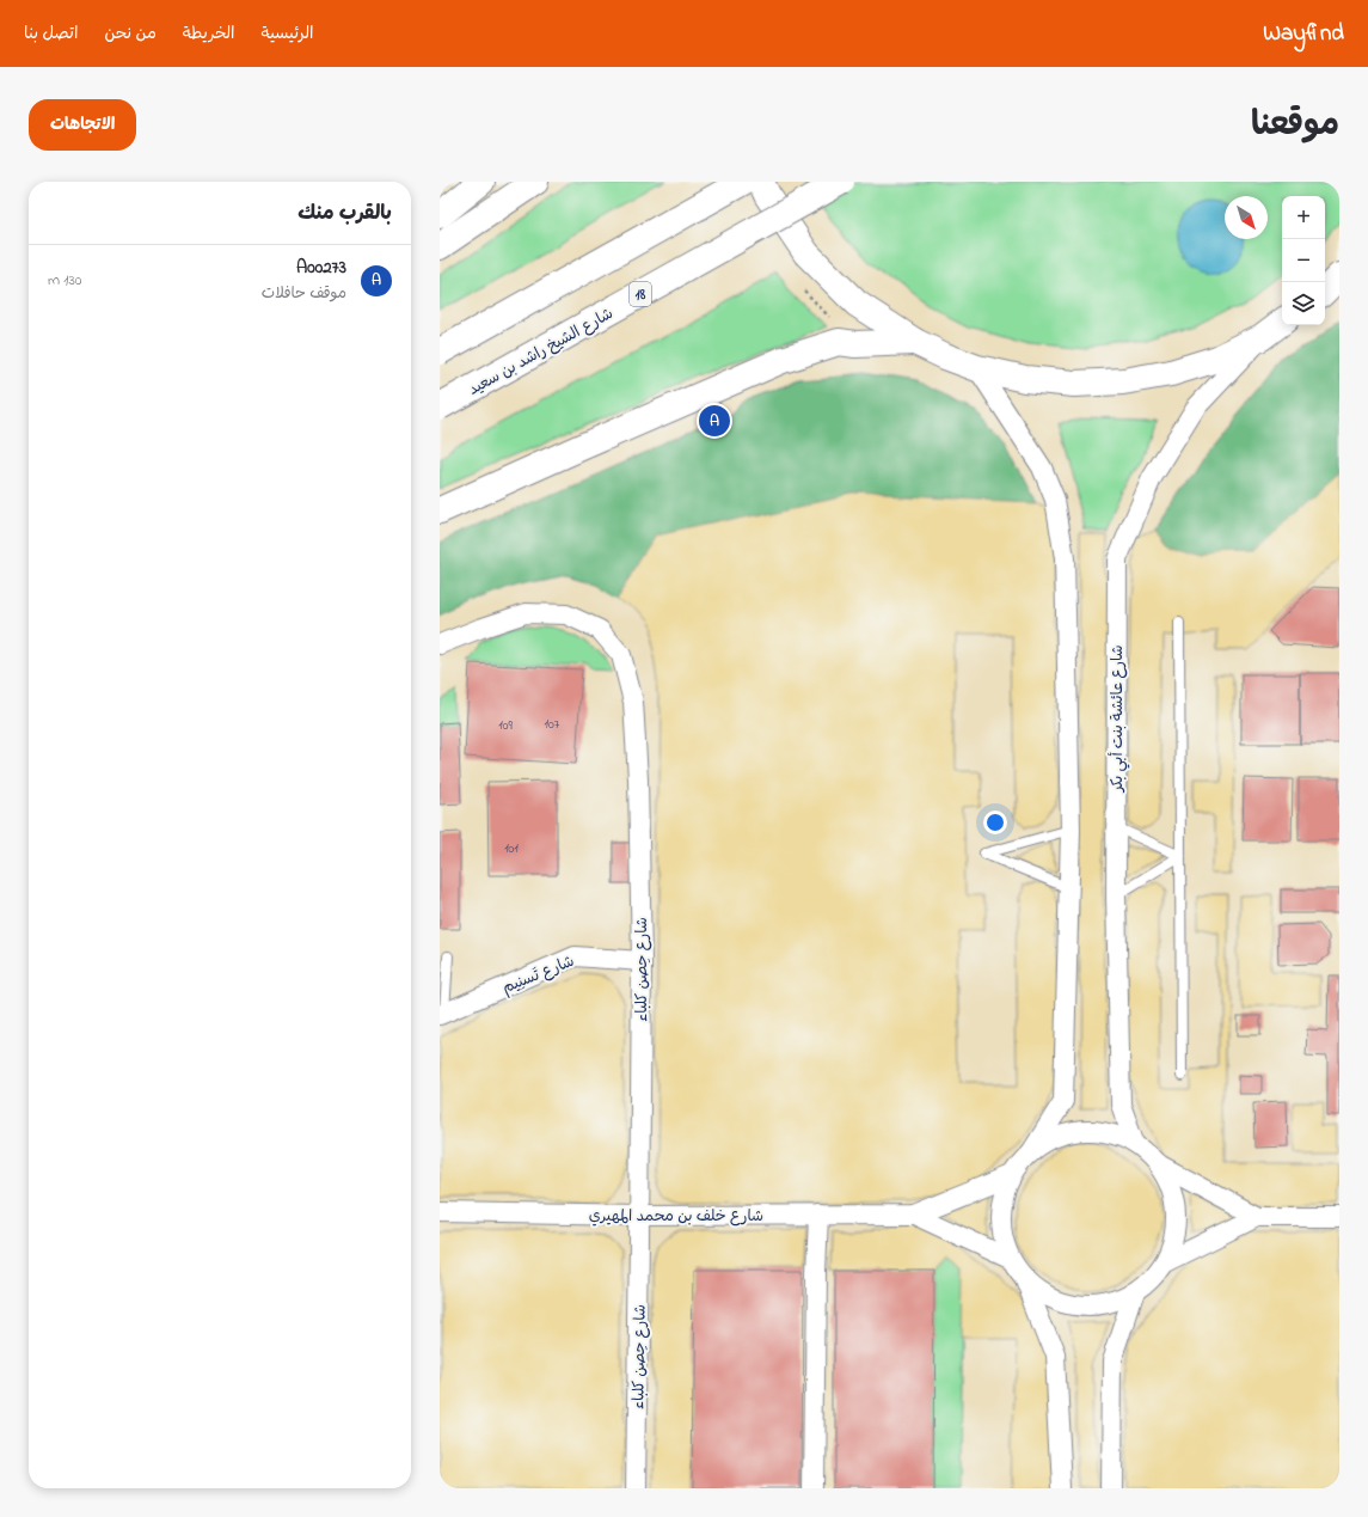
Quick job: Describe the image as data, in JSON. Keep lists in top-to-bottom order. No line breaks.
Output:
{"streets":{"main road":["18","شارع الشيخ راشد بن سعيد"],"street":["شارع عائشة بنت أبي بكر","شارع حِصن كلباء","شارع تَسنِيم","شارع خلف بن محمد المهيري"]},"crossings":[["شارع حِصن كلباء","شارع تَسنِيم"],["شارع حِصن كلباء","شارع خلف بن محمد المهيري"]],"house_numbers":["107","109","101"],"north":"bottom right","page":{"header":"Wayfind","nav":["الرئيسية","الخريطة","من نحن","اتصل بنا"],"title":"موقعنا","buttons":"الاتجاهات","heading":"بالقرب منك","map_buttons":["+","−"],"list":[{"mark":"A","name":"A00273","note":"موقف حافلات","value":"130 m"}],"pins":"A"}}
